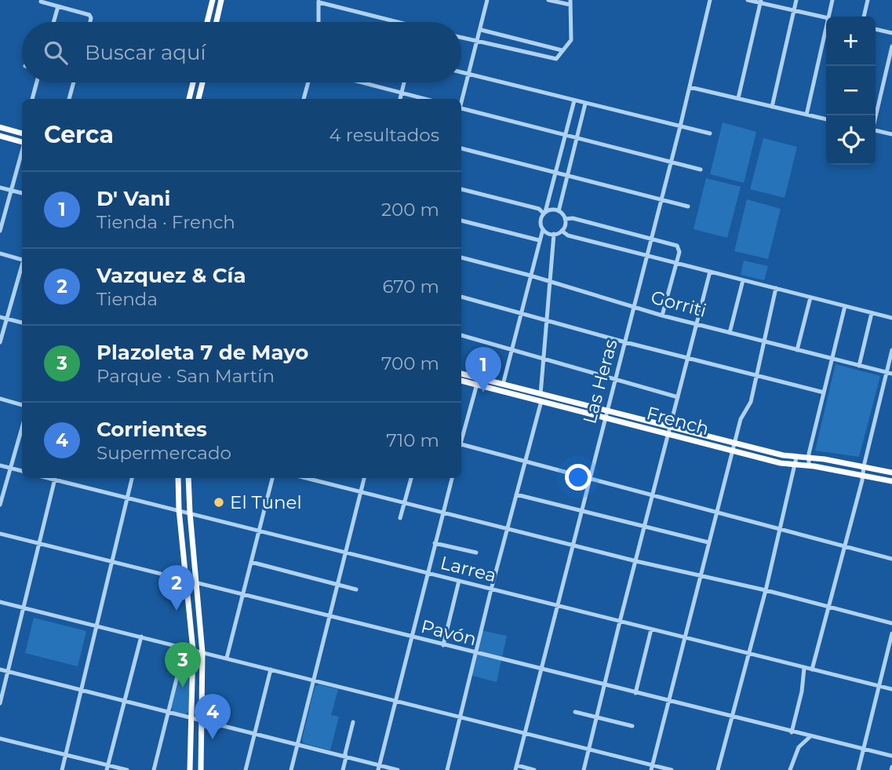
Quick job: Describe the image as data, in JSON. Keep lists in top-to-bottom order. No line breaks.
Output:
{"streets":{"main road":["French"],"street":["Gorriti","Las Heras","Larrea","Pavón"]},"crossings":[["Gorriti","Las Heras"],["Las Heras","French"],["Las Heras","Larrea"],["Las Heras","Pavón"]],"places":["El Tunel"],"page":{"map_buttons":["+","−"],"search":"Buscar aquí","heading":["Cerca","4 resultados"],"list":[{"mark":"1","name":"D' Vani","note":"Tienda · French","value":"200 m"},{"mark":"2","name":"Vazquez & Cía","note":"Tienda","value":"670 m"},{"mark":"3","name":"Plazoleta 7 de Mayo","note":"Parque · San Martín","value":"700 m"},{"mark":"4","name":"Corrientes","note":"Supermercado","value":"710 m"}],"pins":["1","2","3","4"]}}
